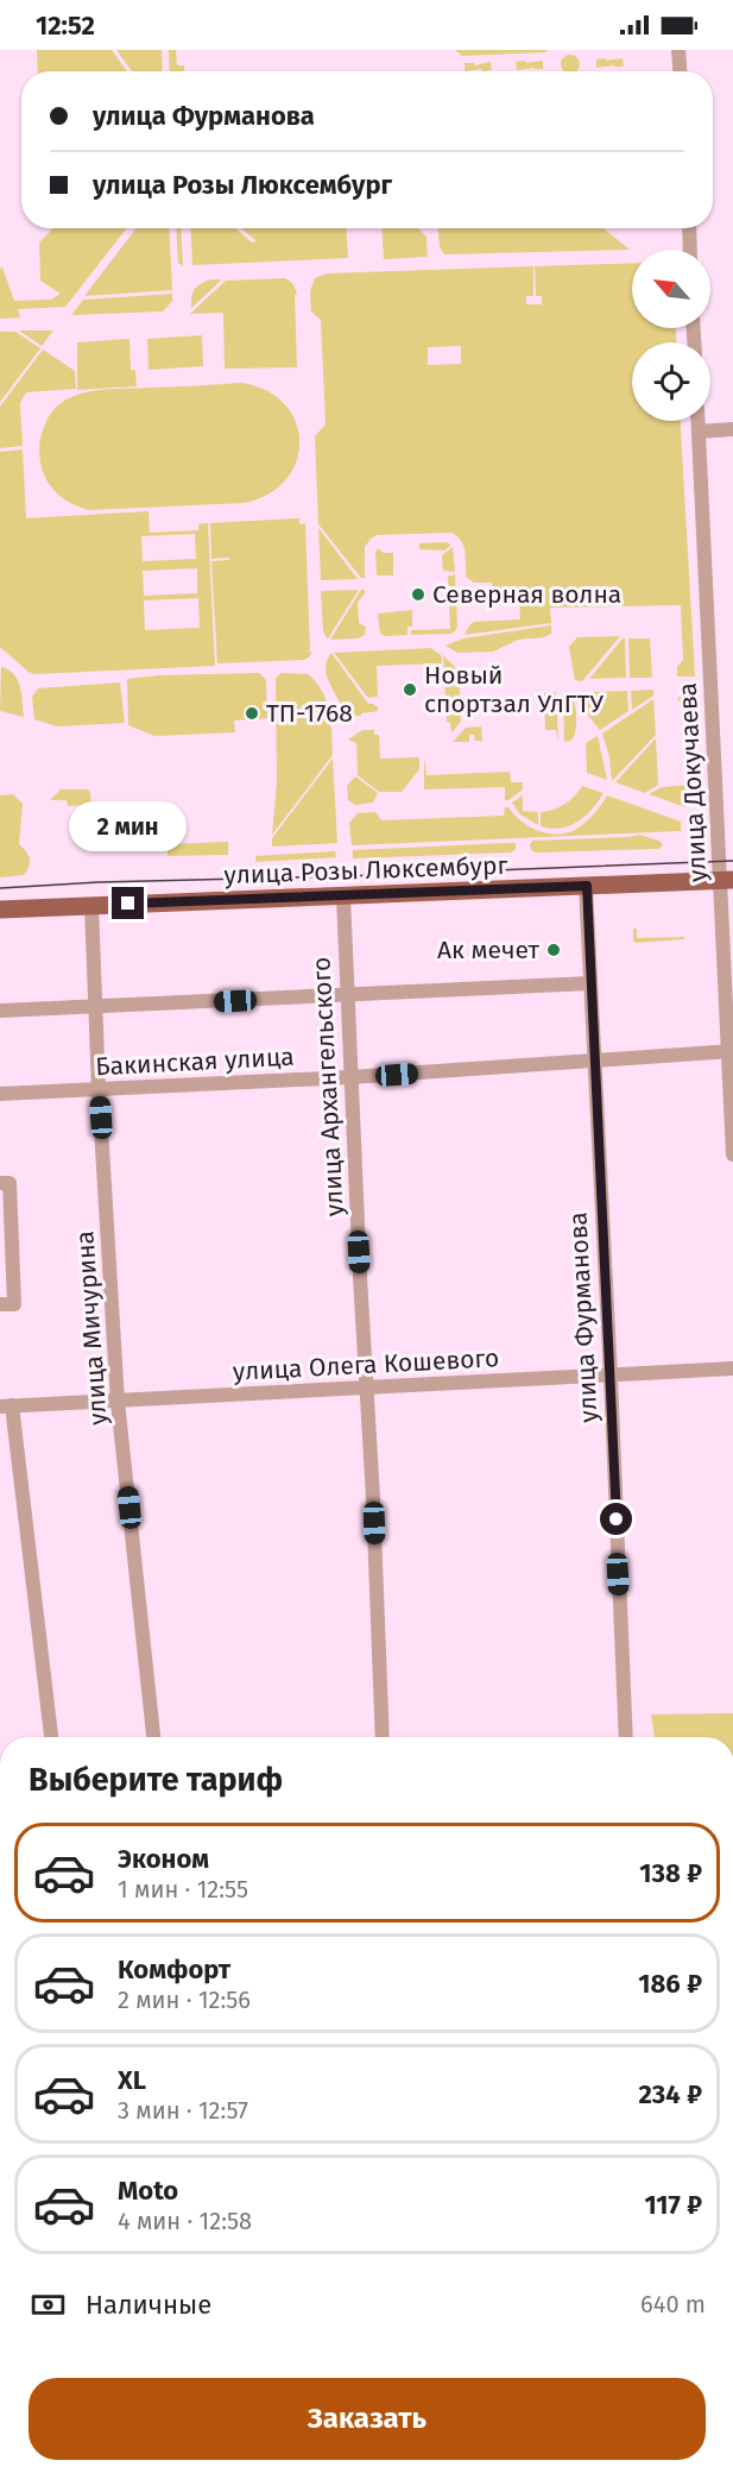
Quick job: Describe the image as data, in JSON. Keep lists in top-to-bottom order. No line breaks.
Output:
{"streets":{"main road":["улица Розы Люксембург"],"street":["улица Докучаева","Бакинская улица","улица Архангельского","улица Фурманова","улица Мичурина","улица Олега Кошевого"]},"crossings":[["улица Докучаева","улица Розы Люксембург"],["улица Докучаева","Бакинская улица"],["улица Розы Люксембург","улица Архангельского"],["улица Розы Люксембург","улица Фурманова"],["улица Розы Люксембург","улица Мичурина"],["Бакинская улица","улица Архангельского"],["Бакинская улица","улица Фурманова"],["Бакинская улица","улица Мичурина"],["улица Архангельского","улица Олега Кошевого"],["улица Фурманова","улица Олега Кошевого"],["улица Мичурина","улица Олега Кошевого"]],"places":["Северная волна","Новый спортзал УлГТУ","ТП-1768","Ак мечет"],"north":"top left","page":{"status":"12:52","banner":["улица Фурманова","улица Розы Люксембург"],"bubble":"2 мин","heading":"Выберите тариф","list":[{"name":"Эконом","note":"1 мин · 12:55","value":"138 ₽"},{"name":"Комфорт","note":"2 мин · 12:56","value":"186 ₽"},{"name":"XL","note":"3 мин · 12:57","value":"234 ₽"},{"name":"Moto","note":"4 мин · 12:58","value":"117 ₽"}],"pay":["Наличные","640 m"],"buttons":"Заказать"}}
